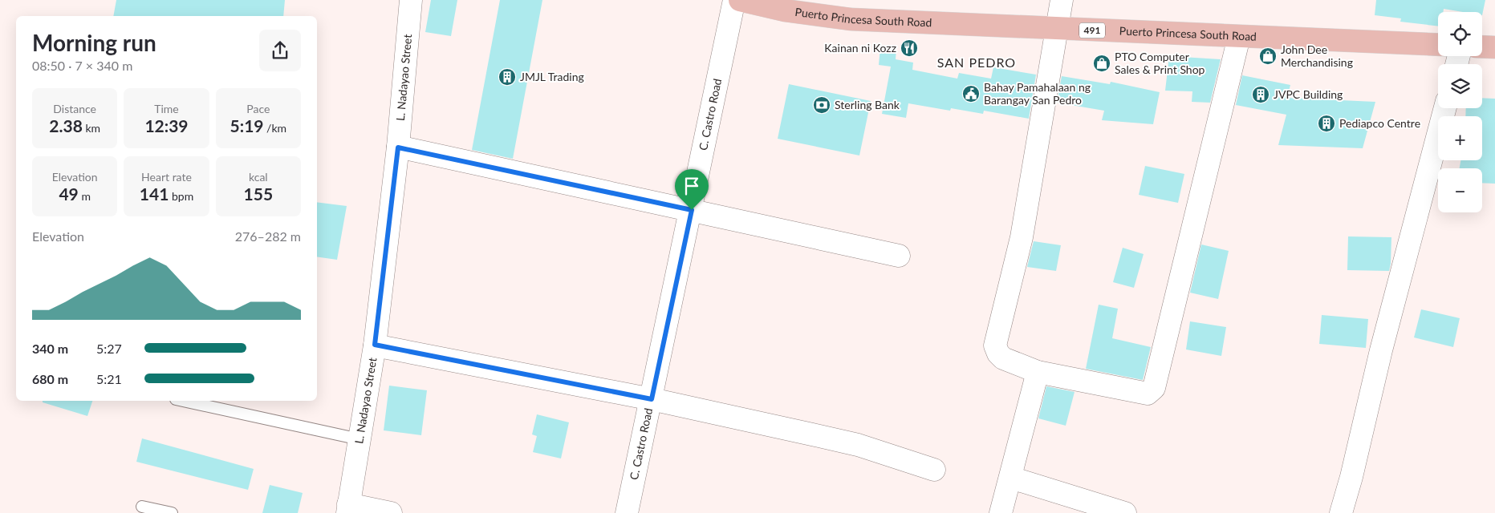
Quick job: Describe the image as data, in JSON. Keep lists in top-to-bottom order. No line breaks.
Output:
{"streets":{"main road":["Puerto Princesa South Road","491"],"street":["L. Nadayao Street","C. Castro Road"]},"districts":["SAN PEDRO"],"places":{"restaurant":["Kainan ni Kozz"],"shop":["John Dee Merchandising","PTO Computer Sales & Print Shop"],"building":["JMJL Trading","JVPC Building","Pediapco Centre"],"public building":["Bahay Pamahalaan ng Barangay San Pedro"],"bank":["Sterling Bank"]},"page":{"map_buttons":["+","−"],"heading":["Morning run","08:50 · 7 × 340 m"],"stats":[["Distance","2.38 km"],["Time","12:39"],["Pace","5:19 /km"],["Elevation","49 m"],["Heart rate","141 bpm"],["kcal","155"]],"chart":["Elevation","276–282 m"],"list":[{"name":"340 m","note":"5:27"},{"name":"680 m","note":"5:21"}]}}
